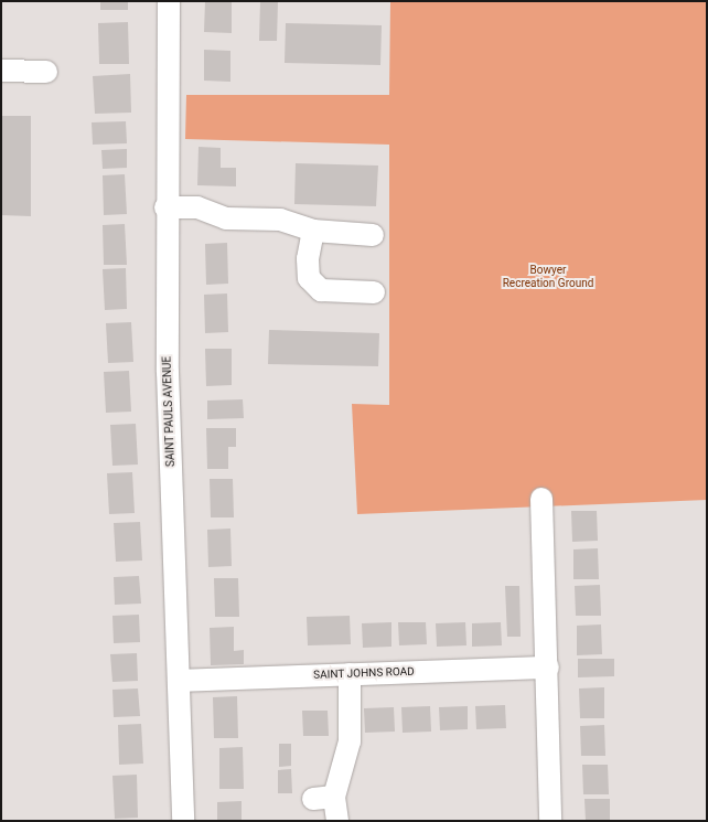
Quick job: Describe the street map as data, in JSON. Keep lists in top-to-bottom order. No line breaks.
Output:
{"streets":{"street":["SAINT PAULS AVENUE","SAINT JOHNS ROAD"]},"crossings":[["SAINT PAULS AVENUE","SAINT JOHNS ROAD"]],"parks":["Bowyer Recreation Ground"]}
